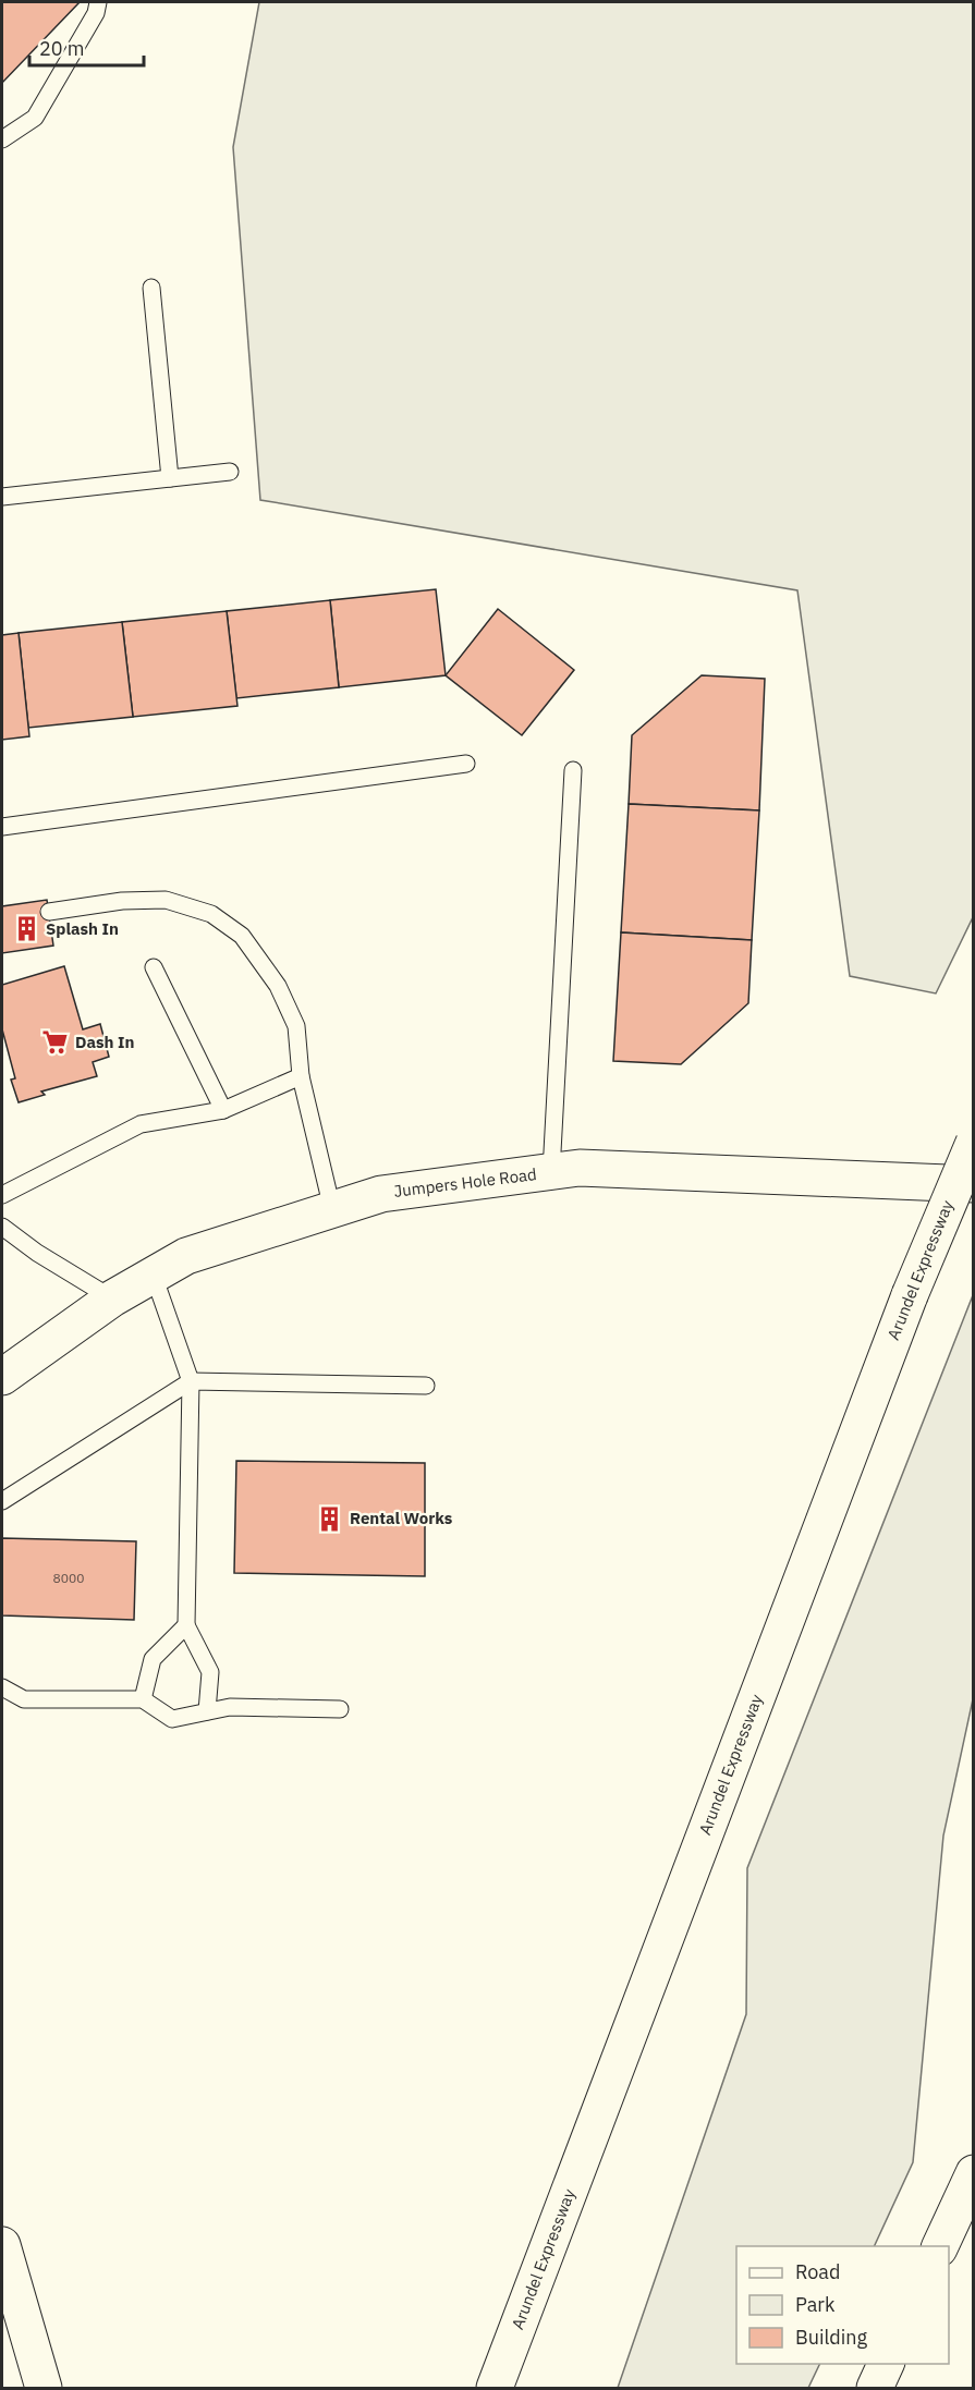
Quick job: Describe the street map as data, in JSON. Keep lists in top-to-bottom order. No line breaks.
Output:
{"streets":{"main road":["Jumpers Hole Road","Arundel Expressway"]},"places":{"building":["Splash In","Rental Works"],"supermarket":["Dash In"]},"house_numbers":["8000"],"legend":["Road","Park","Building"],"scale_bar":"20 m"}
